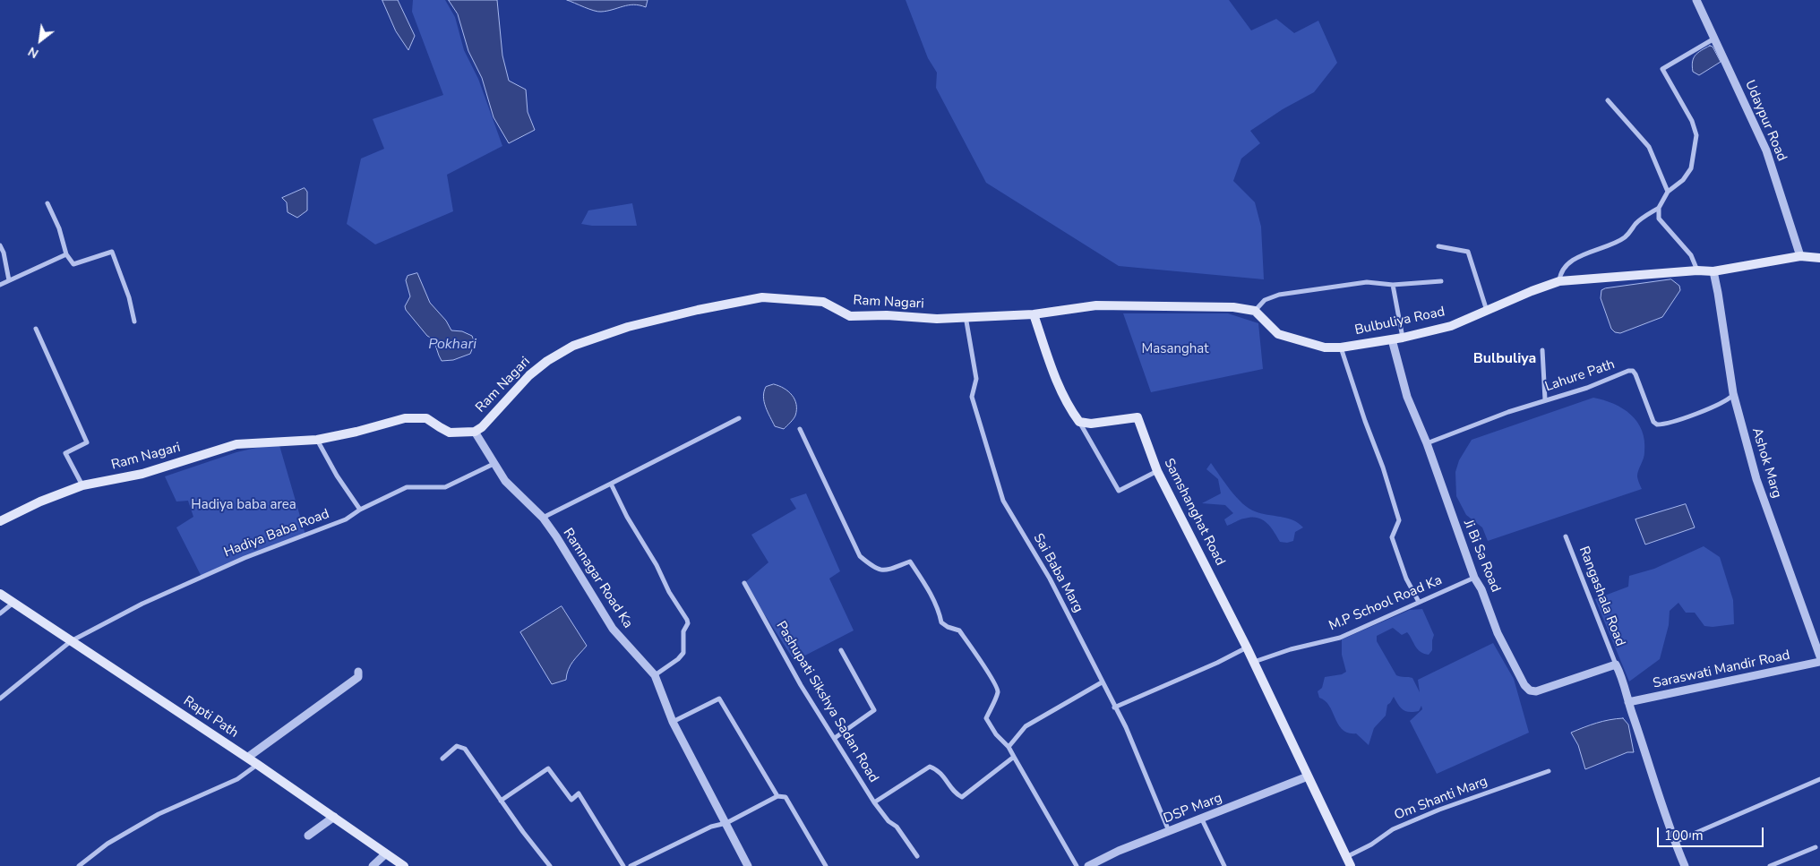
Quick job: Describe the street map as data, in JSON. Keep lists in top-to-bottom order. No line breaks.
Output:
{"streets":{"main road":["Ram Nagari","Bulbuliya Road","Samshanghat Road","Rapti Path"],"street":["Udaypur Road","Lahure Path","Ashok Marg","Hadiya Baba Road","Ji Bi Sa Road","Sai Baba Marg","Ramnagar Road Ka","Rangashala Road","M.P School Road Ka","Saraswati Mandir Road","Pashupati Sikshya Sadan Road","Om Shanti Marg","DSP Marg"]},"crossings":[["Udaypur Road","Bulbuliya Road"],["Ram Nagari","Sai Baba Marg"],["Ram Nagari","Ramnagar Road Ka"],["Bulbuliya Road","Ashok Marg"],["Bulbuliya Road","Ji Bi Sa Road"],["Lahure Path","Ashok Marg"],["Lahure Path","Ji Bi Sa Road"],["Samshanghat Road","M.P School Road Ka"],["Samshanghat Road","Om Shanti Marg"],["Samshanghat Road","DSP Marg"],["Hadiya Baba Road","Ramnagar Road Ka"],["Hadiya Baba Road","Rapti Path"],["Ji Bi Sa Road","Rangashala Road"],["Ji Bi Sa Road","M.P School Road Ka"],["Sai Baba Marg","DSP Marg"]],"districts":["Bulbuliya"],"water":["Pokhari"],"parks":["Masanghat","Hadiya baba area"],"scale_bar":"100 m","north":"bottom left"}
